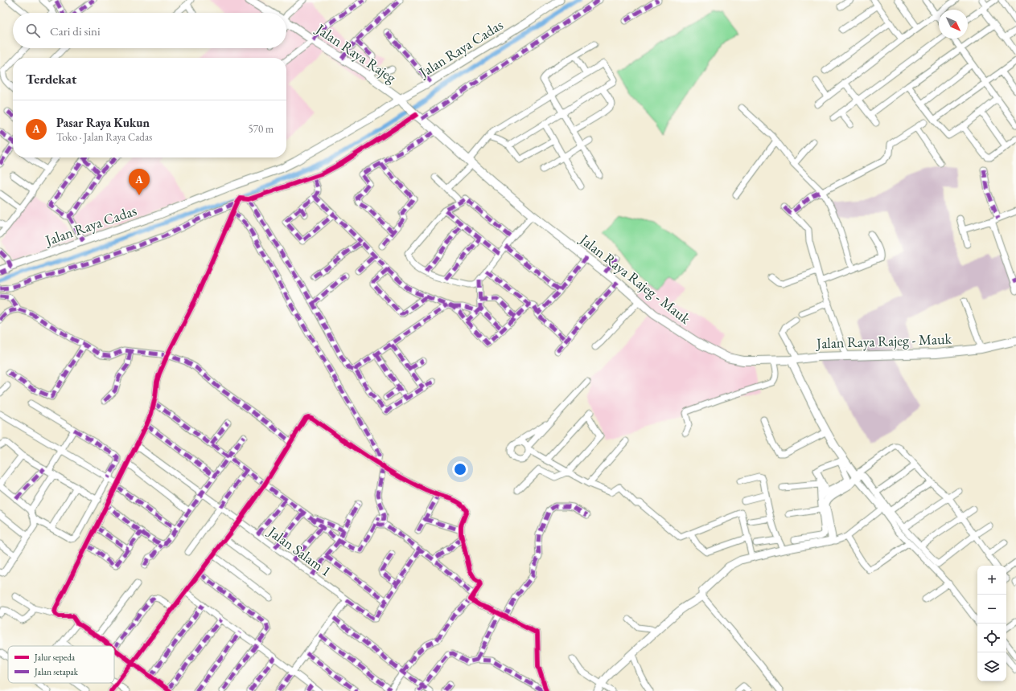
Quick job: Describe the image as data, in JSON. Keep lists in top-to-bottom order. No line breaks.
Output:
{"streets":{"main road":["Jalan Raya Rajeg","Jalan Raya Rajeg - Mauk"],"street":["Jalan Raya Cadas","Jalan Salam 1"]},"crossings":[["Jalan Raya Cadas","Jalan Raya Rajeg"],["Jalan Raya Rajeg","Jalan Raya Rajeg - Mauk"]],"legend":["Jalur sepeda","Jalan setapak"],"north":"bottom right","page":{"search":"Cari di sini","heading":"Terdekat","list":[{"mark":"A","name":"Pasar Raya Kukun","note":"Toko · Jalan Raya Cadas","value":"570 m"}],"pins":"A","map_buttons":["+","−"]}}
